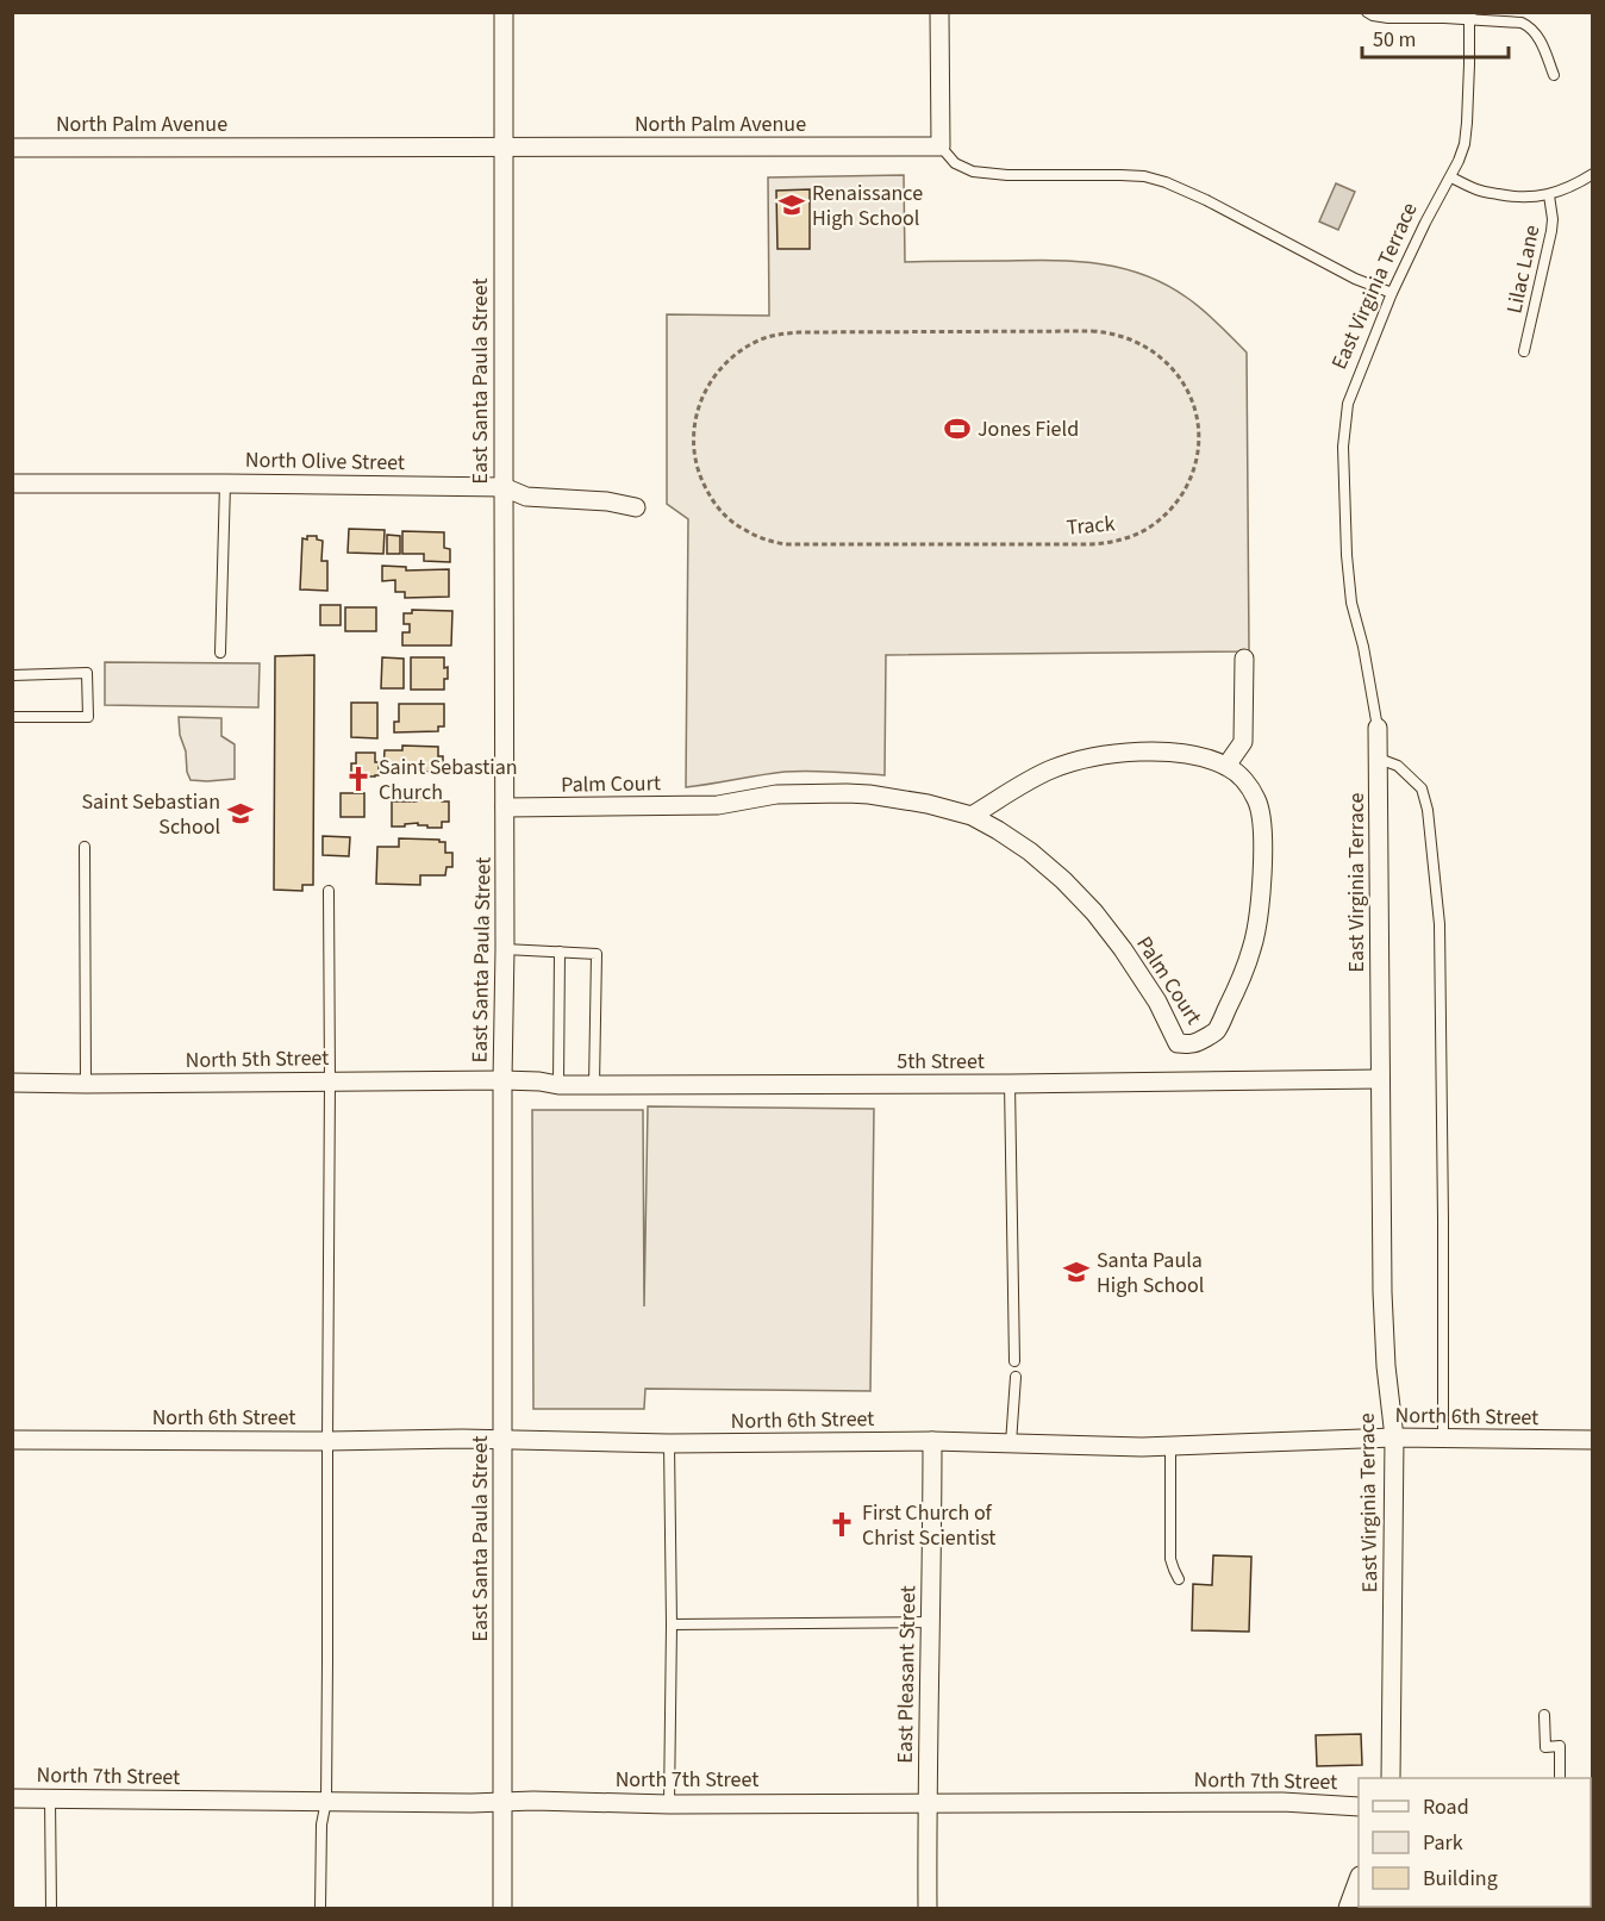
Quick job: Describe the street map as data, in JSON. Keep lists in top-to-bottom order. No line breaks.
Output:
{"streets":{"street":["North Palm Avenue","East Virginia Terrace","East Santa Paula Street","North Olive Street","Palm Court","North 5th Street","5th Street","North 6th Street","East Pleasant Street","North 7th Street"],"lane":["Lilac Lane"],"path":["Track"]},"crossings":[["North Palm Avenue","East Santa Paula Street"],["East Virginia Terrace","5th Street"],["East Virginia Terrace","North 6th Street"],["East Santa Paula Street","North Olive Street"],["East Santa Paula Street","Palm Court"],["East Santa Paula Street","North 5th Street"],["East Santa Paula Street","5th Street"],["East Santa Paula Street","North 6th Street"],["East Santa Paula Street","North 7th Street"],["North 5th Street","5th Street"],["North 6th Street","East Pleasant Street"],["East Pleasant Street","North 7th Street"]],"places":{"school or university":["Renaissance High School","Saint Sebastian School","Santa Paula High School"],"sports":["Jones Field"],"church":["Saint Sebastian Church","First Church of Christ Scientist"]},"legend":["Road","Park","Building"],"scale_bar":"50 m"}
